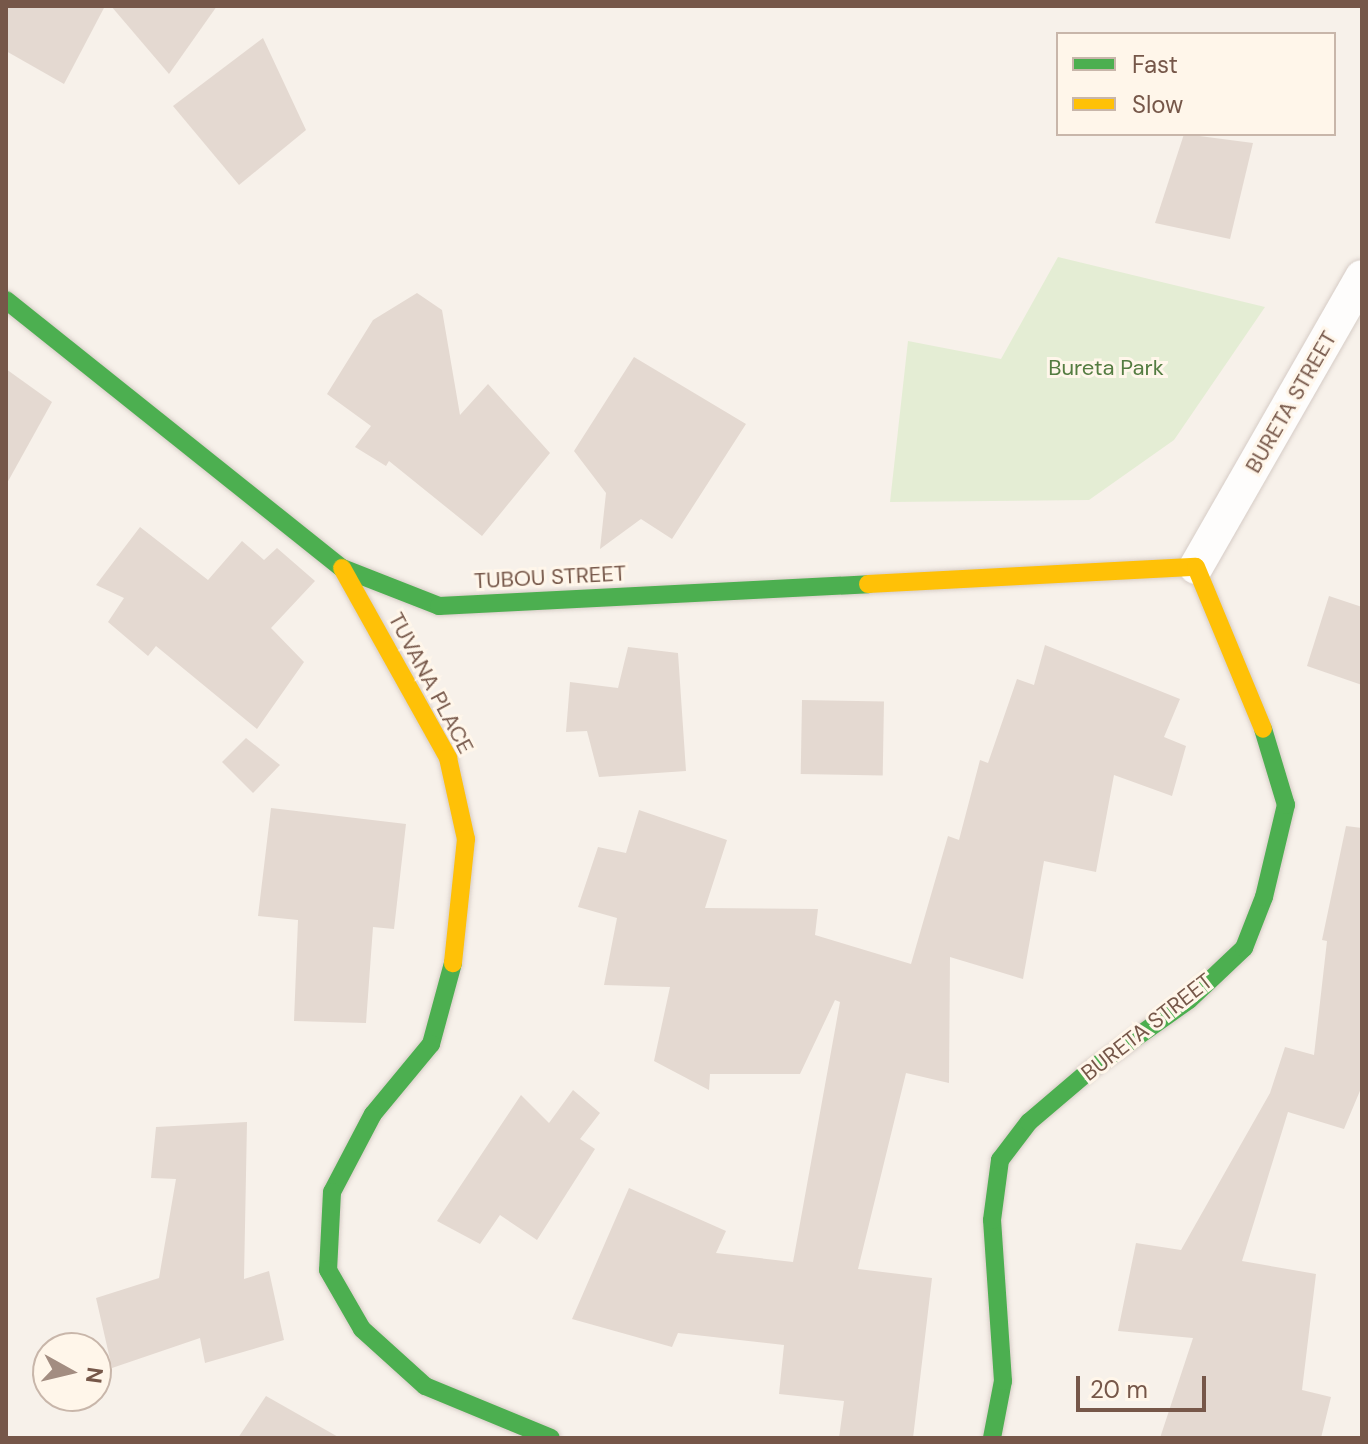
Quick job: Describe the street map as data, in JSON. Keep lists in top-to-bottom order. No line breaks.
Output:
{"streets":{"street":["BURETA STREET","TUBOU STREET","TUVANA PLACE"]},"crossings":[["BURETA STREET","TUBOU STREET"],["TUBOU STREET","TUVANA PLACE"]],"parks":["Bureta Park"],"legend":["Fast","Slow"],"scale_bar":"20 m","north":"right"}
